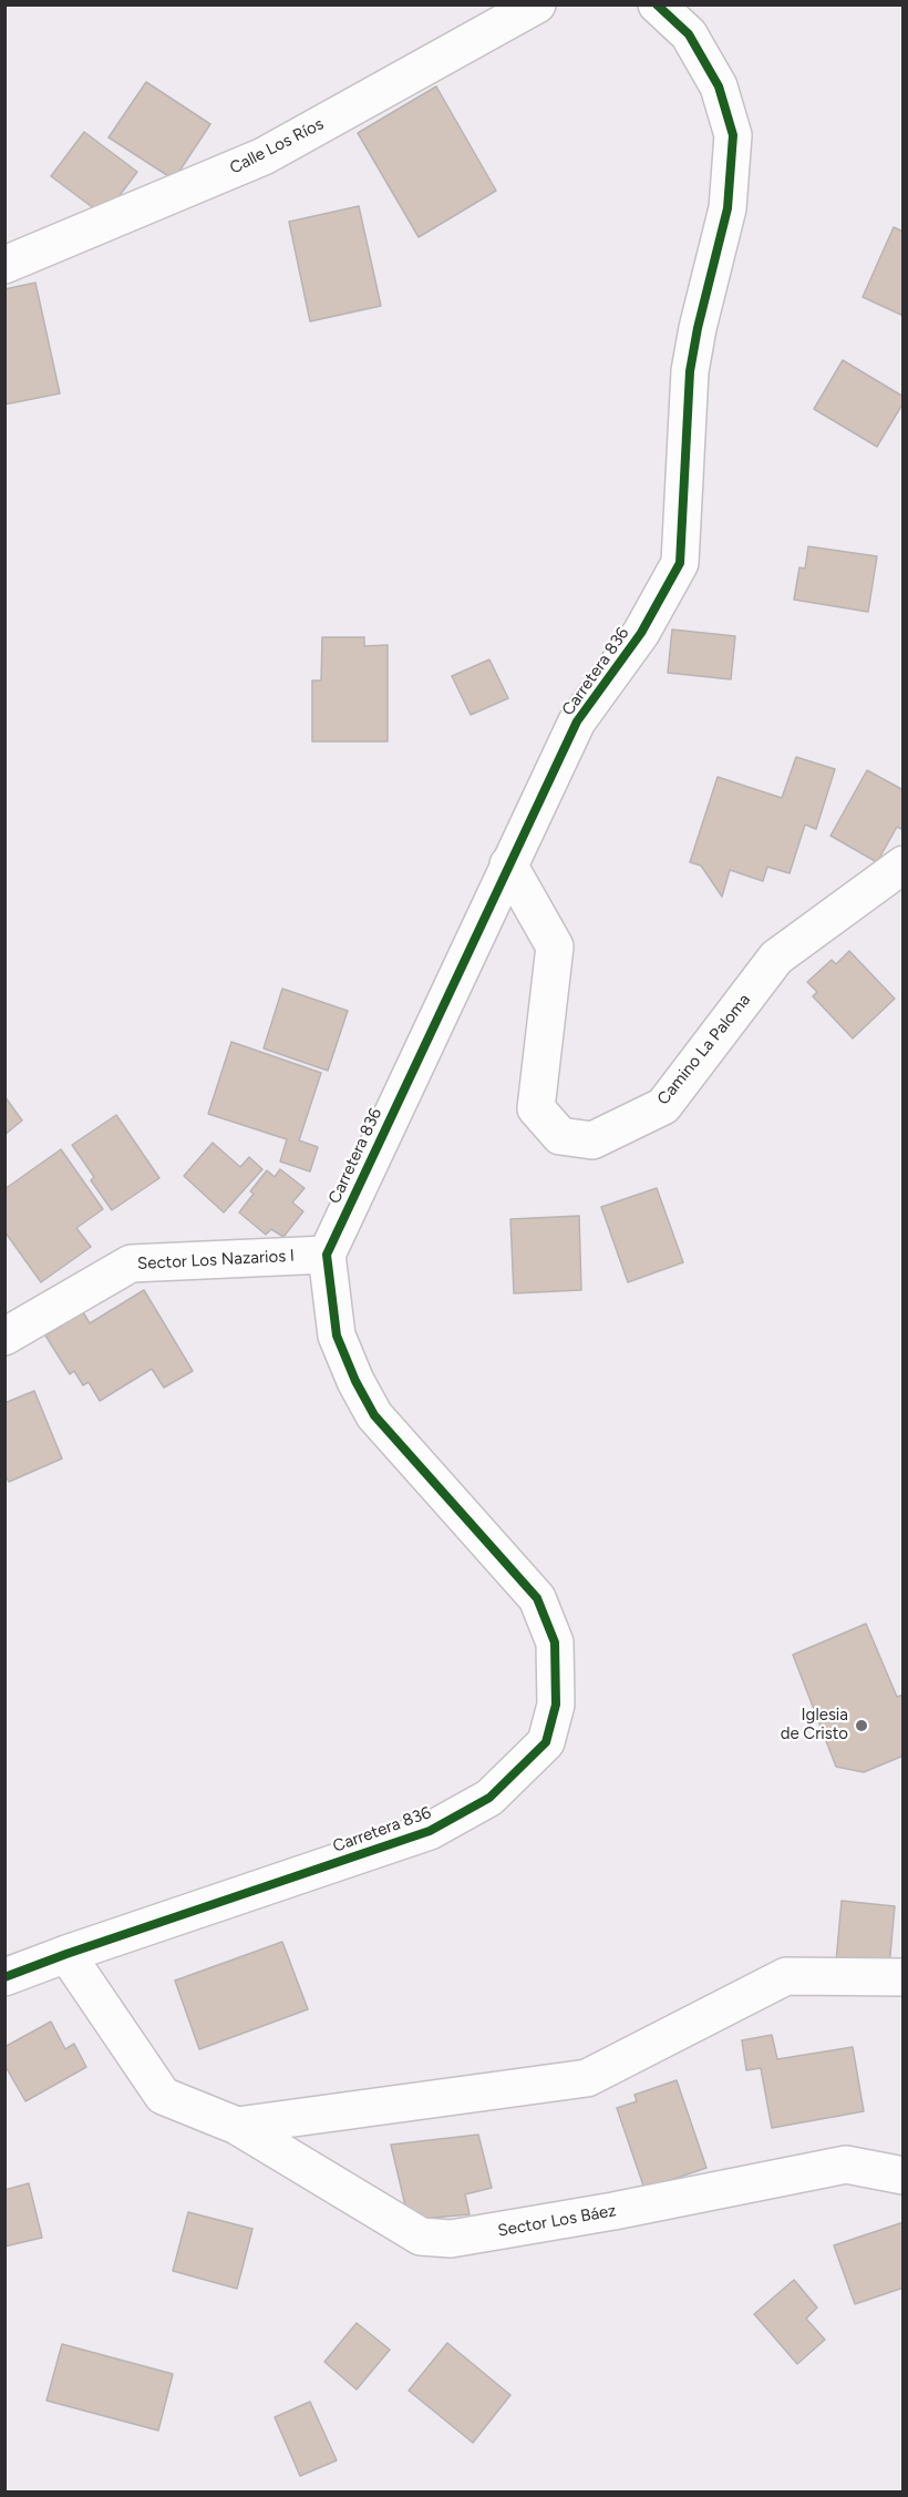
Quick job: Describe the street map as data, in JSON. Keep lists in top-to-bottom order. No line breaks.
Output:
{"streets":{"street":["Calle Los Ríos","Carretera 836","Camino La Paloma","Sector Los Nazarios I","Sector Los Báez"]},"crossings":[["Carretera 836","Camino La Paloma"],["Carretera 836","Sector Los Nazarios I"],["Carretera 836","Sector Los Báez"]],"places":["Iglesia de Cristo"]}
